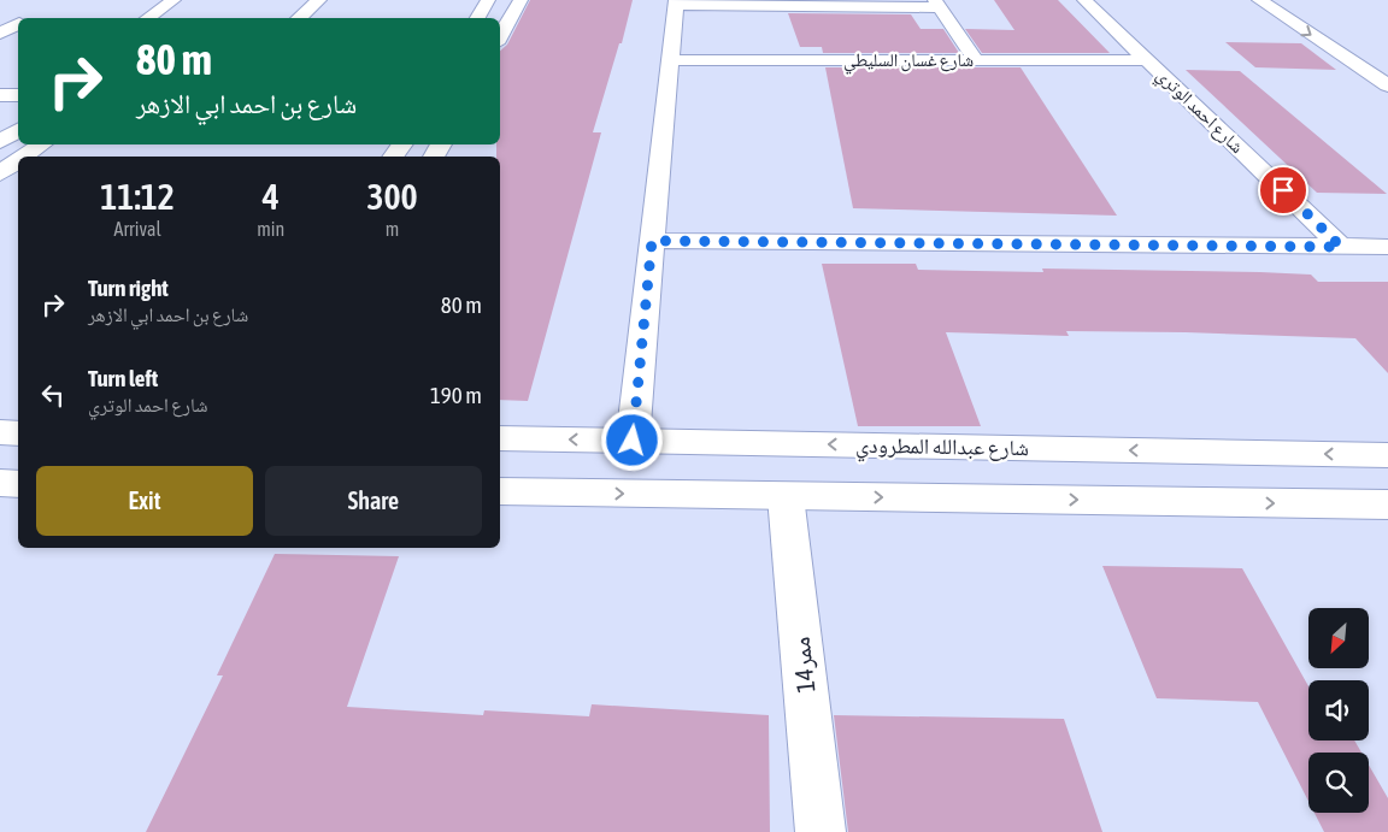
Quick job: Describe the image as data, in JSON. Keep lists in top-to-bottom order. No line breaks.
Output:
{"streets":{"street":["شارع غسان السليطي","شارع احمد الوتري","شارع عبدالله المطرودي","ممر14"]},"crossings":[["شارع غسان السليطي","شارع احمد الوتري"]],"north":"bottom left","page":{"turn":["80 m","شارع بن احمد ابي الازهر"],"eta":["11:12","Arrival","4","min","300","m"],"list":[{"name":"Turn right","note":"شارع بن احمد ابي الازهر","value":"80 m"},{"name":"Turn left","note":"شارع احمد الوتري","value":"190 m"}],"buttons":["Exit","Share"]}}
